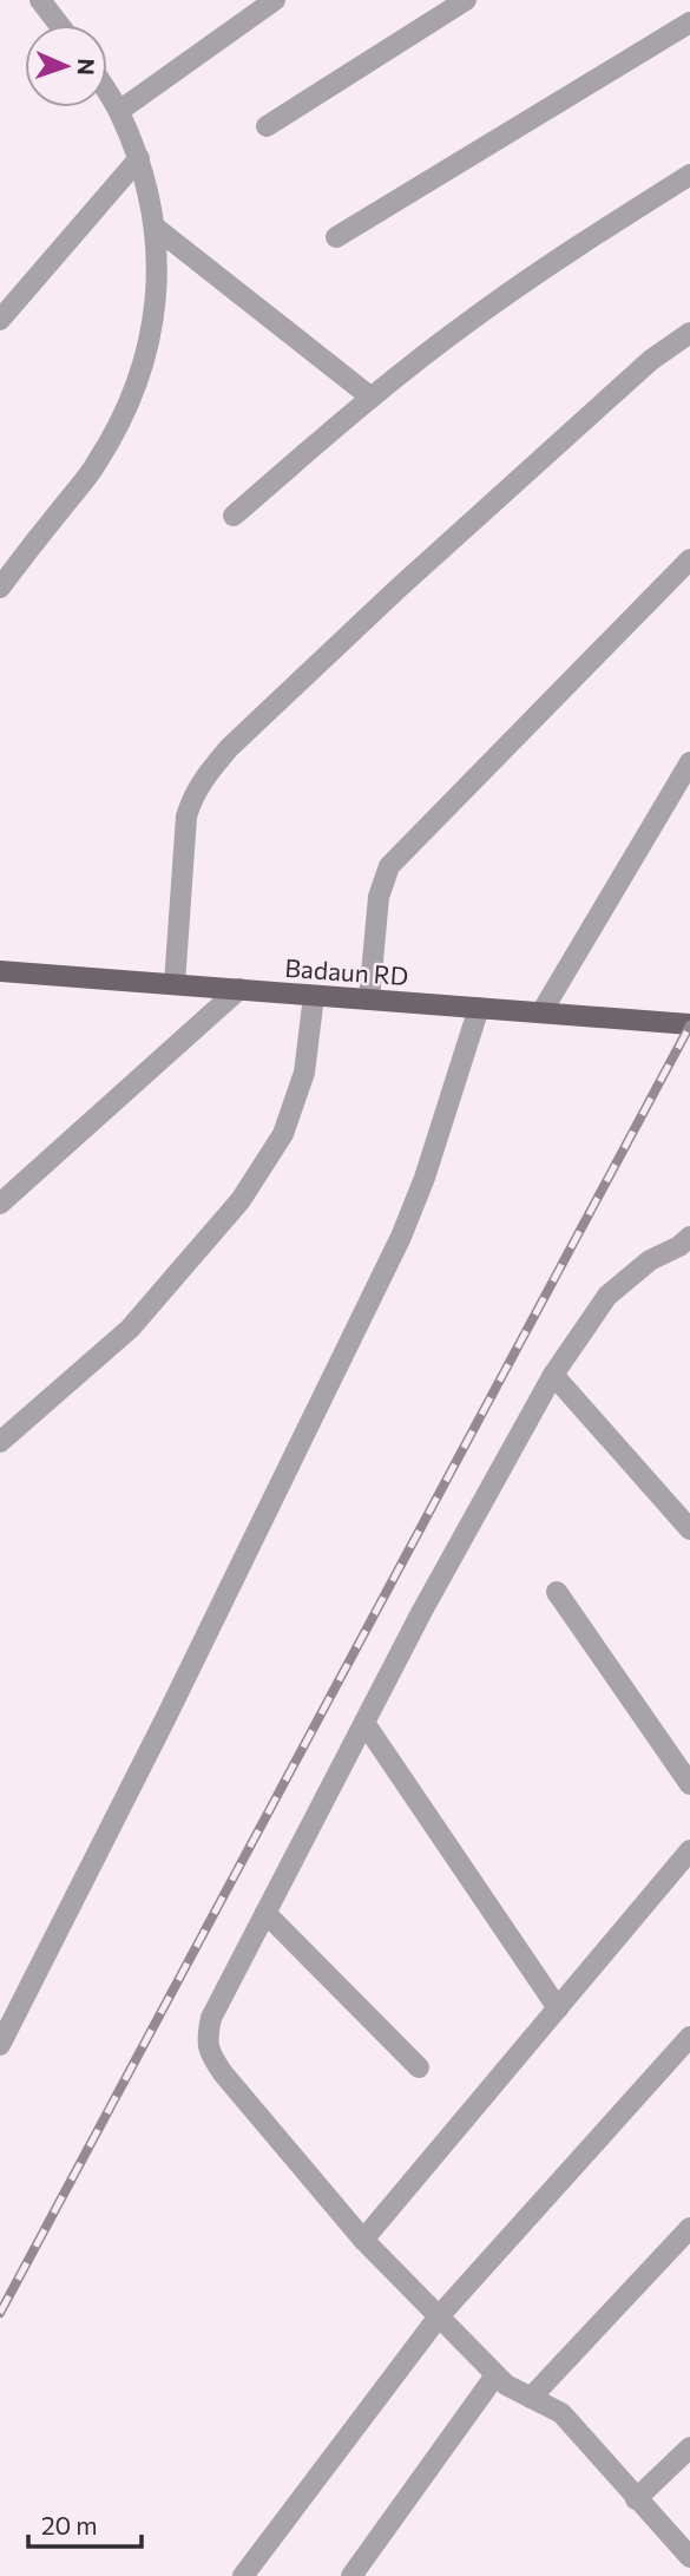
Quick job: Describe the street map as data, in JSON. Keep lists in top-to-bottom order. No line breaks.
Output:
{"streets":{"main road":["Badaun RD"]},"scale_bar":"20 m","north":"right"}
